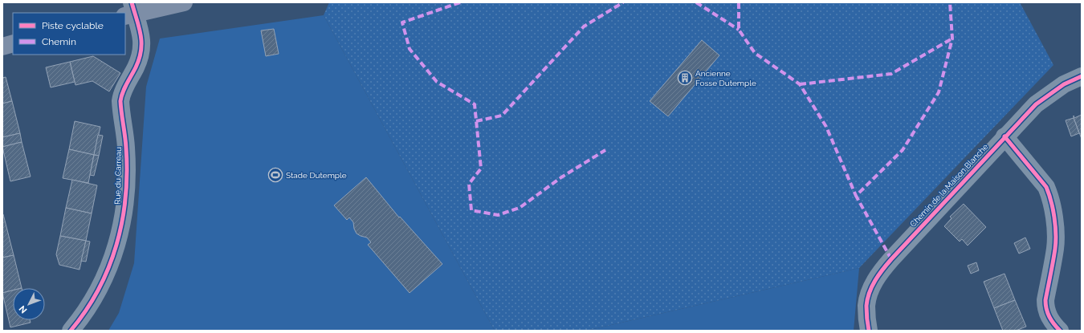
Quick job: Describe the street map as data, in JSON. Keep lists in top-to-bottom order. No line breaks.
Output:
{"streets":{"street":["Rue du Carreau","Chemin de la Maison Blanche"]},"places":{"building":["Ancienne Fosse Dutemple"],"sports":["Stade Dutemple"]},"legend":["Piste cyclable","Chemin"],"north":"bottom left"}
